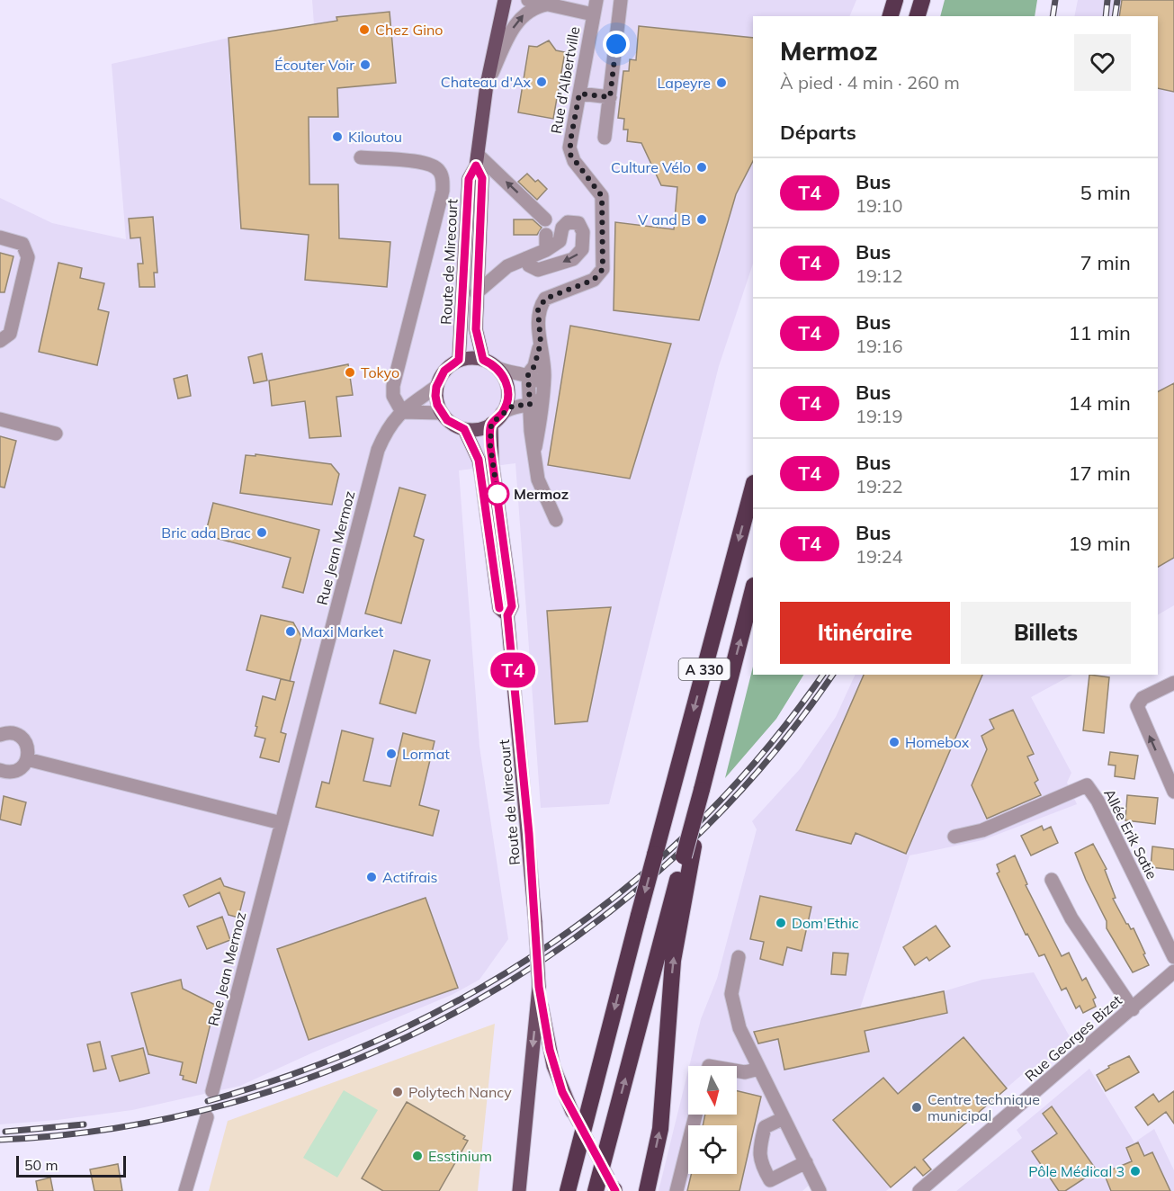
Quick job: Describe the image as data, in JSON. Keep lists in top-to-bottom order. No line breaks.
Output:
{"streets":{"highway":["A 330"],"main road":["Route de Mirecourt"],"street":["Rue d'Albertville","Rue Jean Mermoz","Allée Erik Satie","Rue Georges Bizet"]},"crossings":[["Route de Mirecourt","Rue Jean Mermoz"]],"places":["Chez Gino","Écouter Voir","Chateau d'Ax","Lapeyre","Kiloutou","Culture Vélo","V and B","Tokyo","Mermoz","Bric ada Brac","Maxi Market","Homebox","Lormat","Actifrais","Dom'Ethic","Polytech Nancy","Centre technique municipal","Esstinium","Pôle Médical 3"],"lines":["bus line T4"],"scale_bar":"50 m","north":"bottom","page":{"on_map":"T4","heading":[["Mermoz","À pied · 4 min · 260 m"],"Départs"],"list":[{"mark":"T4","name":"Bus","note":"19:10","value":"5 min"},{"mark":"T4","name":"Bus","note":"19:12","value":"7 min"},{"mark":"T4","name":"Bus","note":"19:16","value":"11 min"},{"mark":"T4","name":"Bus","note":"19:19","value":"14 min"},{"mark":"T4","name":"Bus","note":"19:22","value":"17 min"},{"mark":"T4","name":"Bus","note":"19:24","value":"19 min"}],"buttons":["Itinéraire","Billets"],"scale":"50 m"}}
